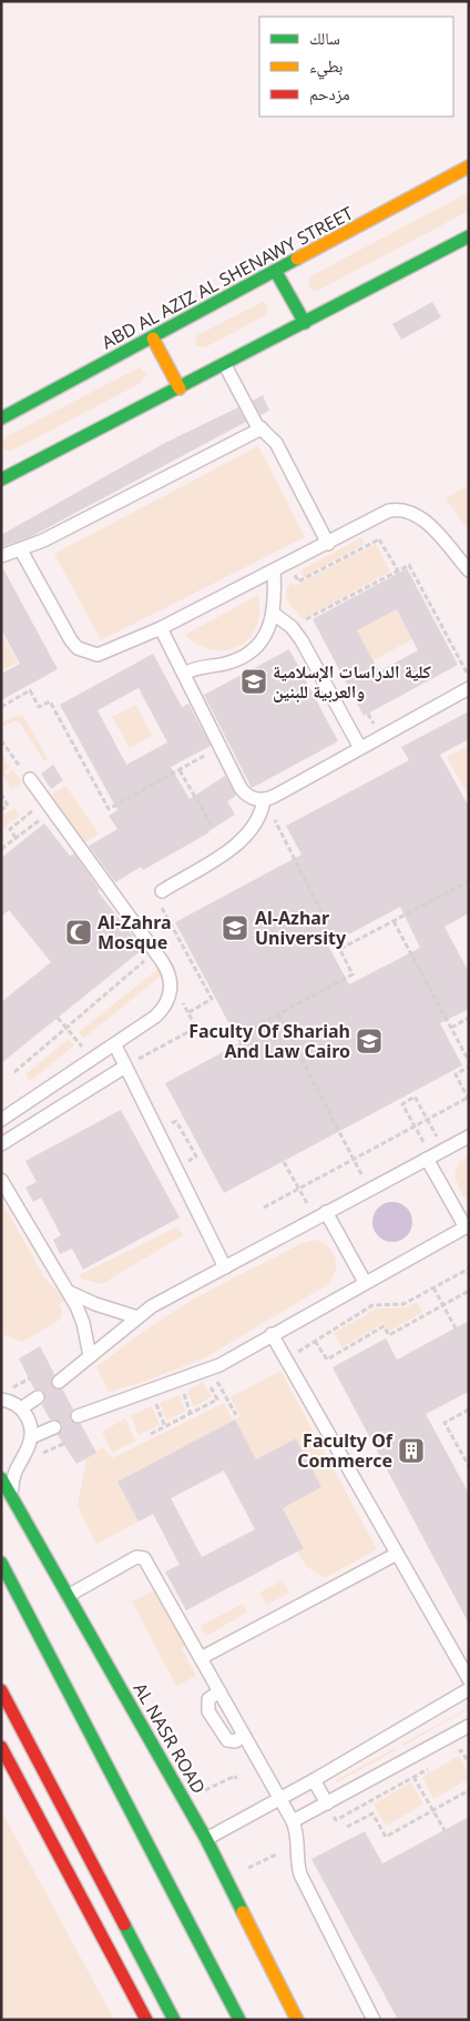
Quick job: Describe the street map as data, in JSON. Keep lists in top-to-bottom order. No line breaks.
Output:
{"streets":{"main road":["ABD AL AZIZ AL SHENAWY STREET","AL NASR ROAD"]},"places":{"school or university":["كلية الدراسات الإسلامية والعربية للبنين","Al-Azhar University","Faculty Of Shariah And Law Cairo"],"mosque":["Al-Zahra Mosque"],"building":["Faculty Of Commerce"]},"legend":["سالك","بطيء","مزدحم"]}
